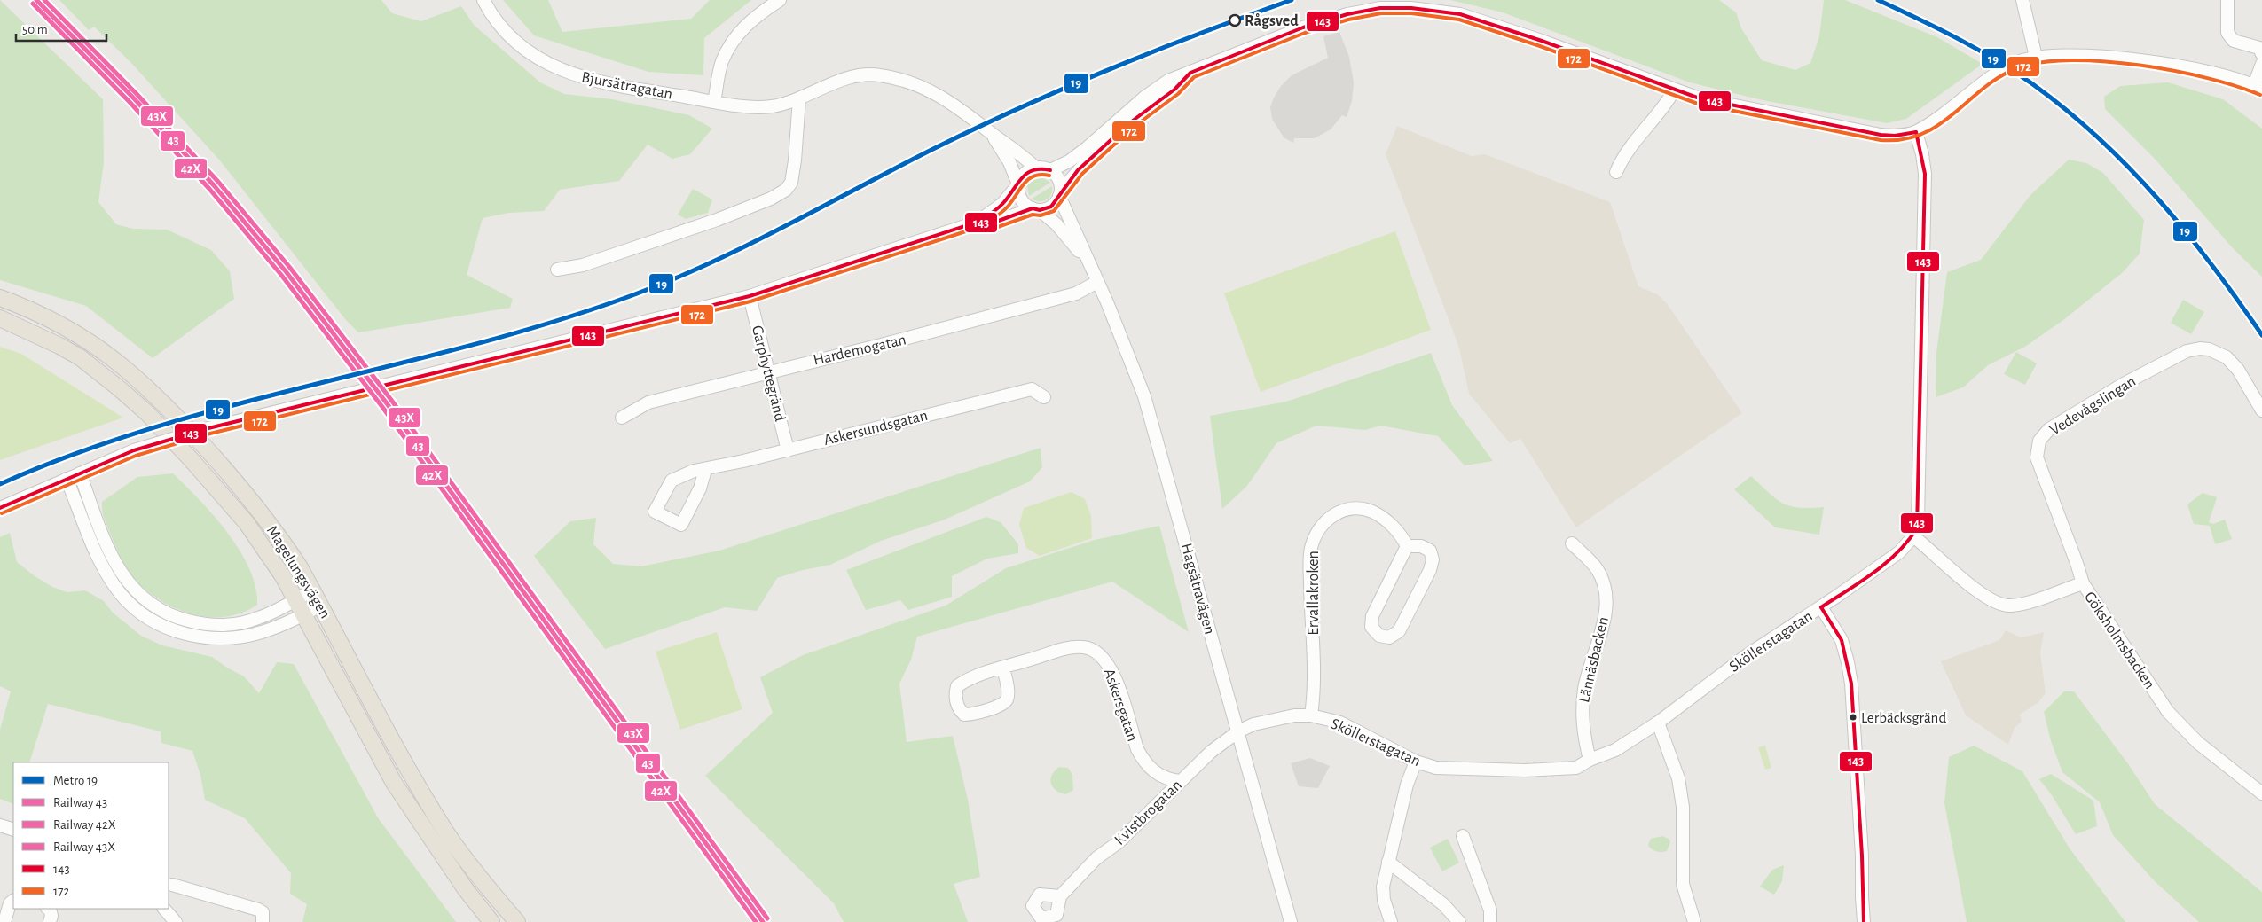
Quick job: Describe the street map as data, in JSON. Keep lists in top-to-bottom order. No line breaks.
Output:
{"streets":{"main road":["Magelungsvägen"],"street":["Bjursätragatan","Hardemogatan","Garphyttegränd","Vedevågslingan","Askersundsgatan","Hagsätravägen","Ervallakroken","Göksholmsbacken","Sköllerstagatan","Lännäsbacken","Askersgatan","Kvistbrogatan"]},"crossings":[["Bjursätragatan","Hagsätravägen"],["Hardemogatan","Garphyttegränd"],["Hardemogatan","Hagsätravägen"],["Garphyttegränd","Askersundsgatan"],["Vedevågslingan","Göksholmsbacken"],["Hagsätravägen","Sköllerstagatan"],["Hagsätravägen","Kvistbrogatan"],["Ervallakroken","Sköllerstagatan"],["Göksholmsbacken","Sköllerstagatan"],["Sköllerstagatan","Lännäsbacken"],["Sköllerstagatan","Kvistbrogatan"],["Askersgatan","Kvistbrogatan"]],"places":["Rågsved","Lerbäcksgränd"],"lines":["metro line 19","rail line 43","rail line 43X","rail line 42X","transit line 143","transit line 172"],"legend":["Metro 19","Railway 43","Railway 42X","Railway 43X","143","172"],"scale_bar":"50 m"}
